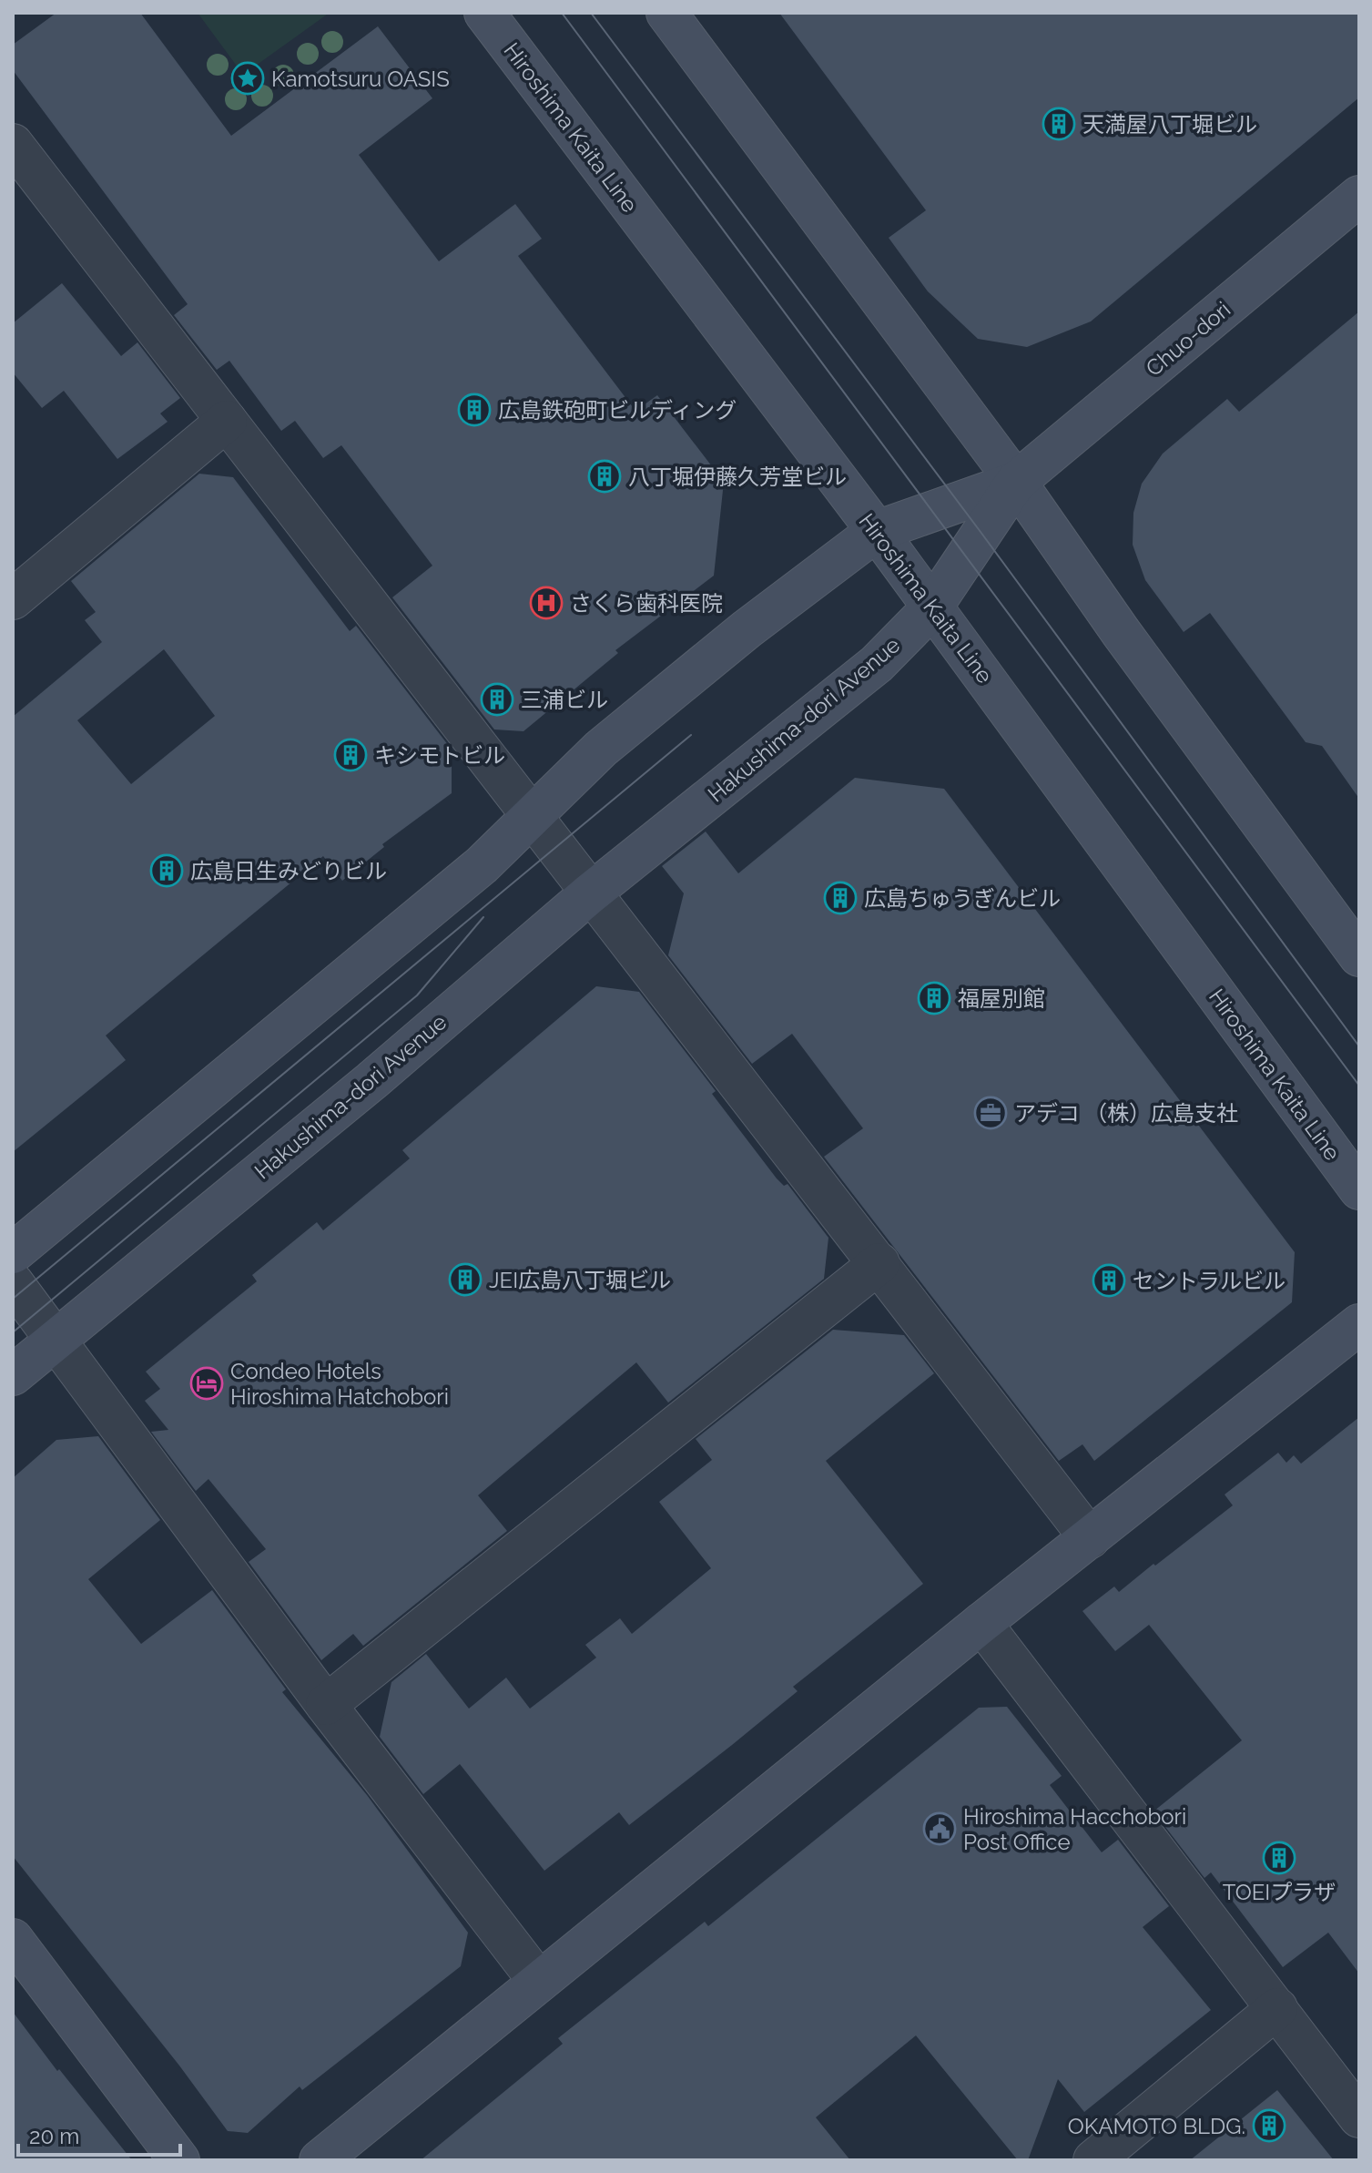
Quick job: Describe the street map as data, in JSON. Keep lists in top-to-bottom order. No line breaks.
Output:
{"streets":{"street":["Hiroshima Kaita Line","Chuo-dori","Hakushima-dori Avenue"]},"crossings":[["Hiroshima Kaita Line","Hakushima-dori Avenue"],["Chuo-dori","Hakushima-dori Avenue"]],"places":{"place":["Kamotsuru OASIS"],"building":["天満屋八丁堀ビル","広島鉄砲町ビルディング","八丁堀伊藤久芳堂ビル","三浦ビル","キシモトビル","広島日生みどりビル","広島ちゅうぎんビル","福屋別館","JEI広島八丁堀ビル","セントラルビル","TOEIプラザ","OKAMOTO BLDG."],"hospital":["さくら歯科医院"],"office":["アデコ （株）広島支社"],"hotel":["Condeo Hotels Hiroshima Hatchobori"],"public building":["Hiroshima Hacchobori Post Office"]},"scale_bar":"20 m"}
